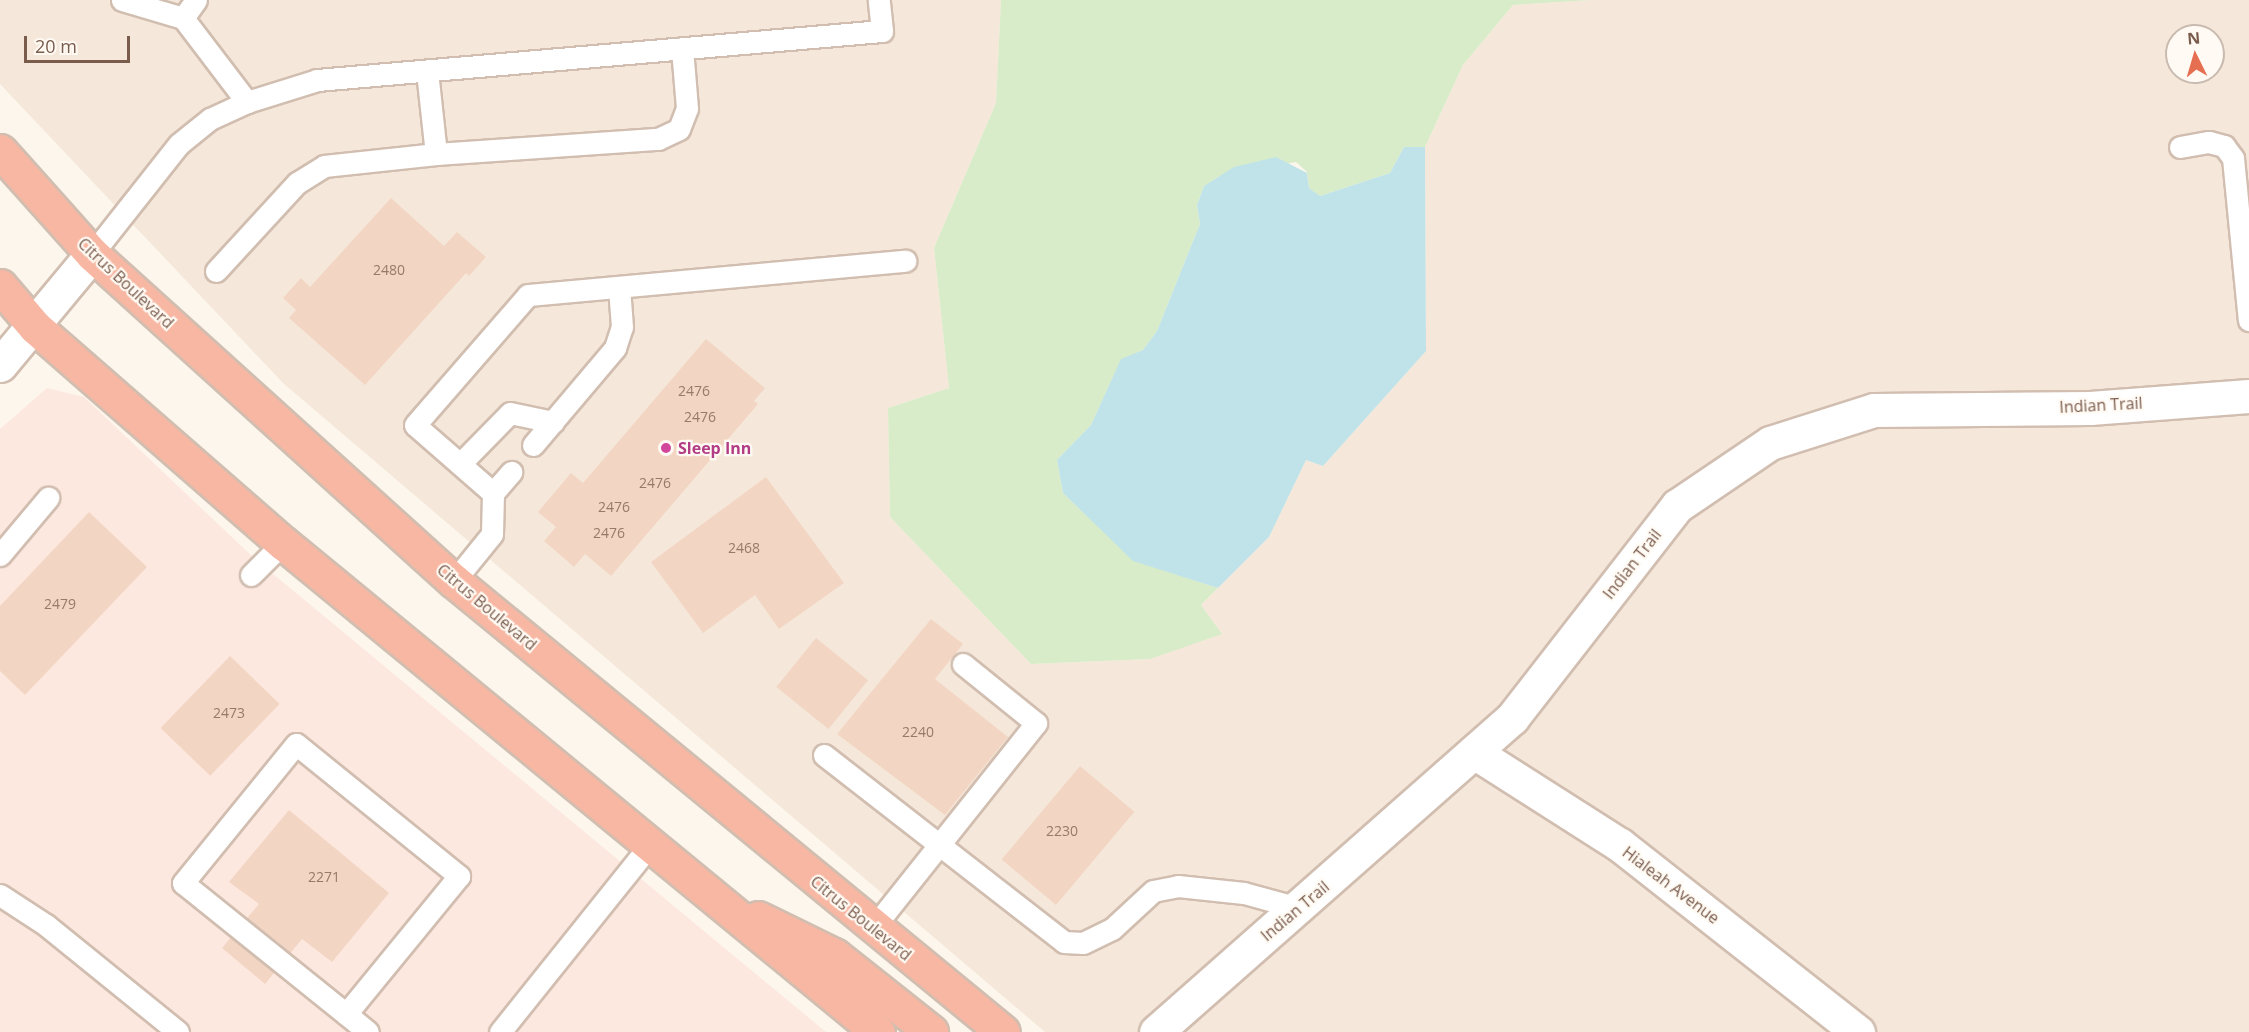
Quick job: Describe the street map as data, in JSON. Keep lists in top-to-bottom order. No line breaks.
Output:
{"streets":{"highway":["Citrus Boulevard"],"street":["Indian Trail","Hialeah Avenue"]},"crossings":[["Indian Trail","Hialeah Avenue"]],"places":["Sleep Inn"],"house_numbers":["2480","2476","2476","2476","2476","2476","2468","2479","2473","2240","2230","2271"],"scale_bar":"20 m","north":"top"}
